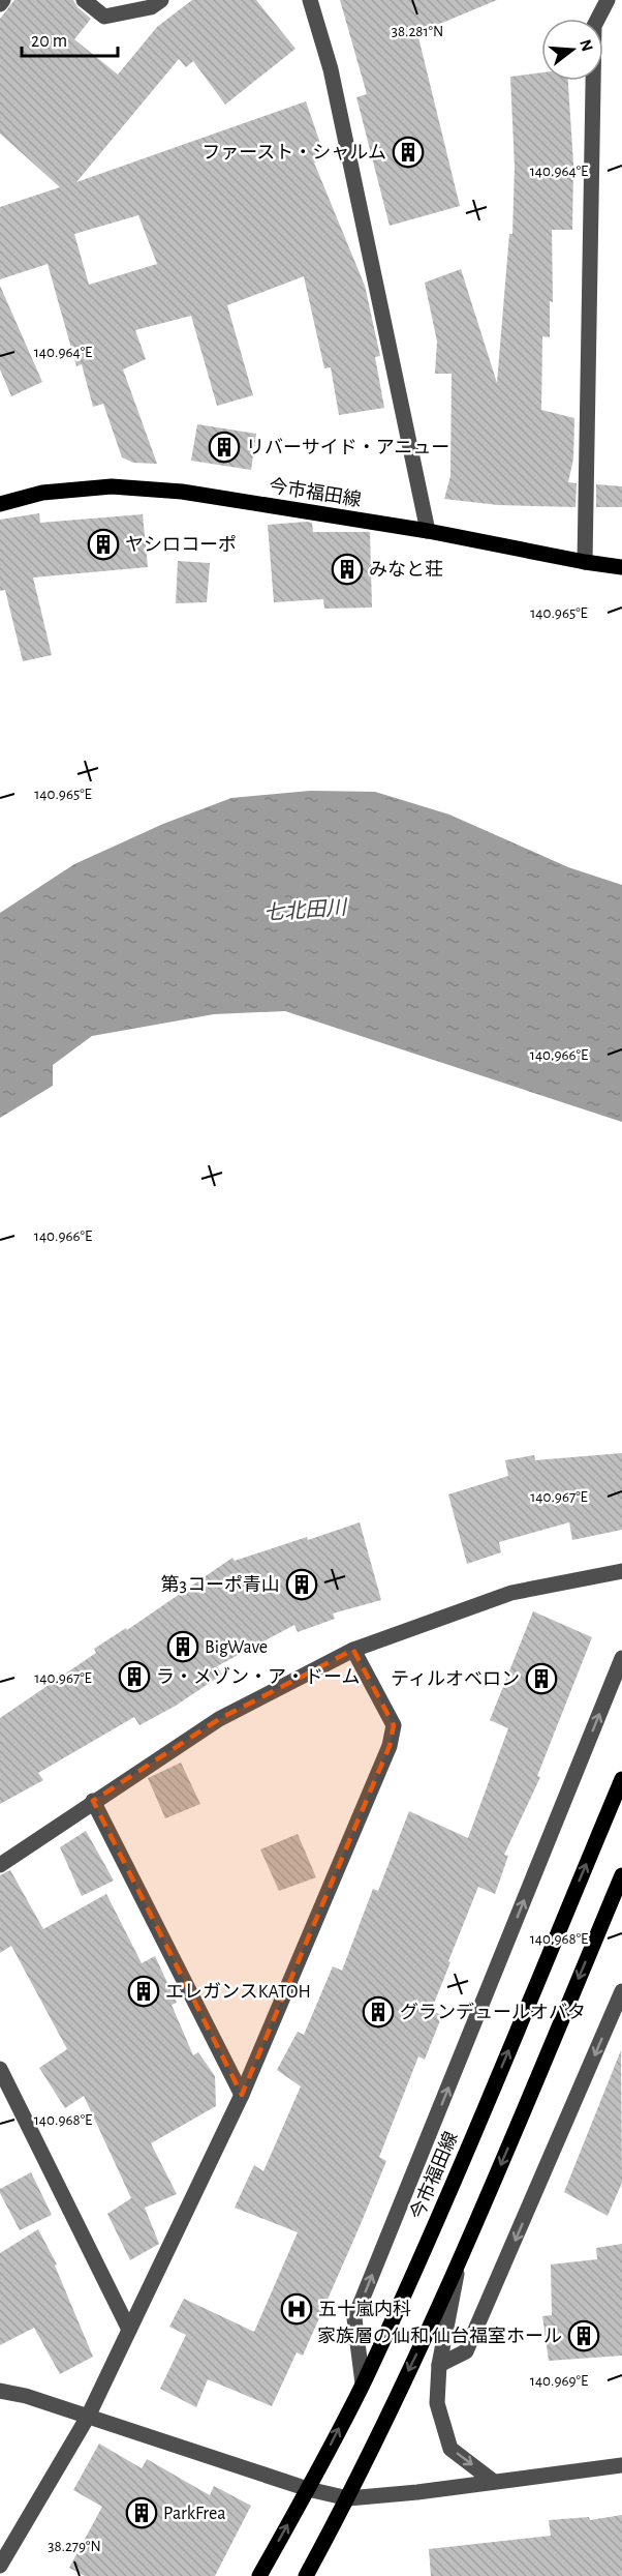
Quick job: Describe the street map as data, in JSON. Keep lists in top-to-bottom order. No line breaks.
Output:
{"streets":{"main road":["今市福田線"]},"water":["七北田川"],"places":{"building":["ファースト・シャルム","リバーサイド・アニュー","ヤシロコーポ","みなと荘","第3コーポ青山","BigWave","ラ・メゾン・ア・ドーム","ティルオベロン","エレガンスKATOH","グランデュールオバタ","家族層の仙和 仙台福室ホール","ParkFrea"],"hospital":["五十嵐内科"]},"scale_bar":"20 m","north":"right","coordinates":["38.281°N","140.964°E","140.965°E","140.966°E","140.967°E","140.968°E","140.969°E","38.279°N"]}
